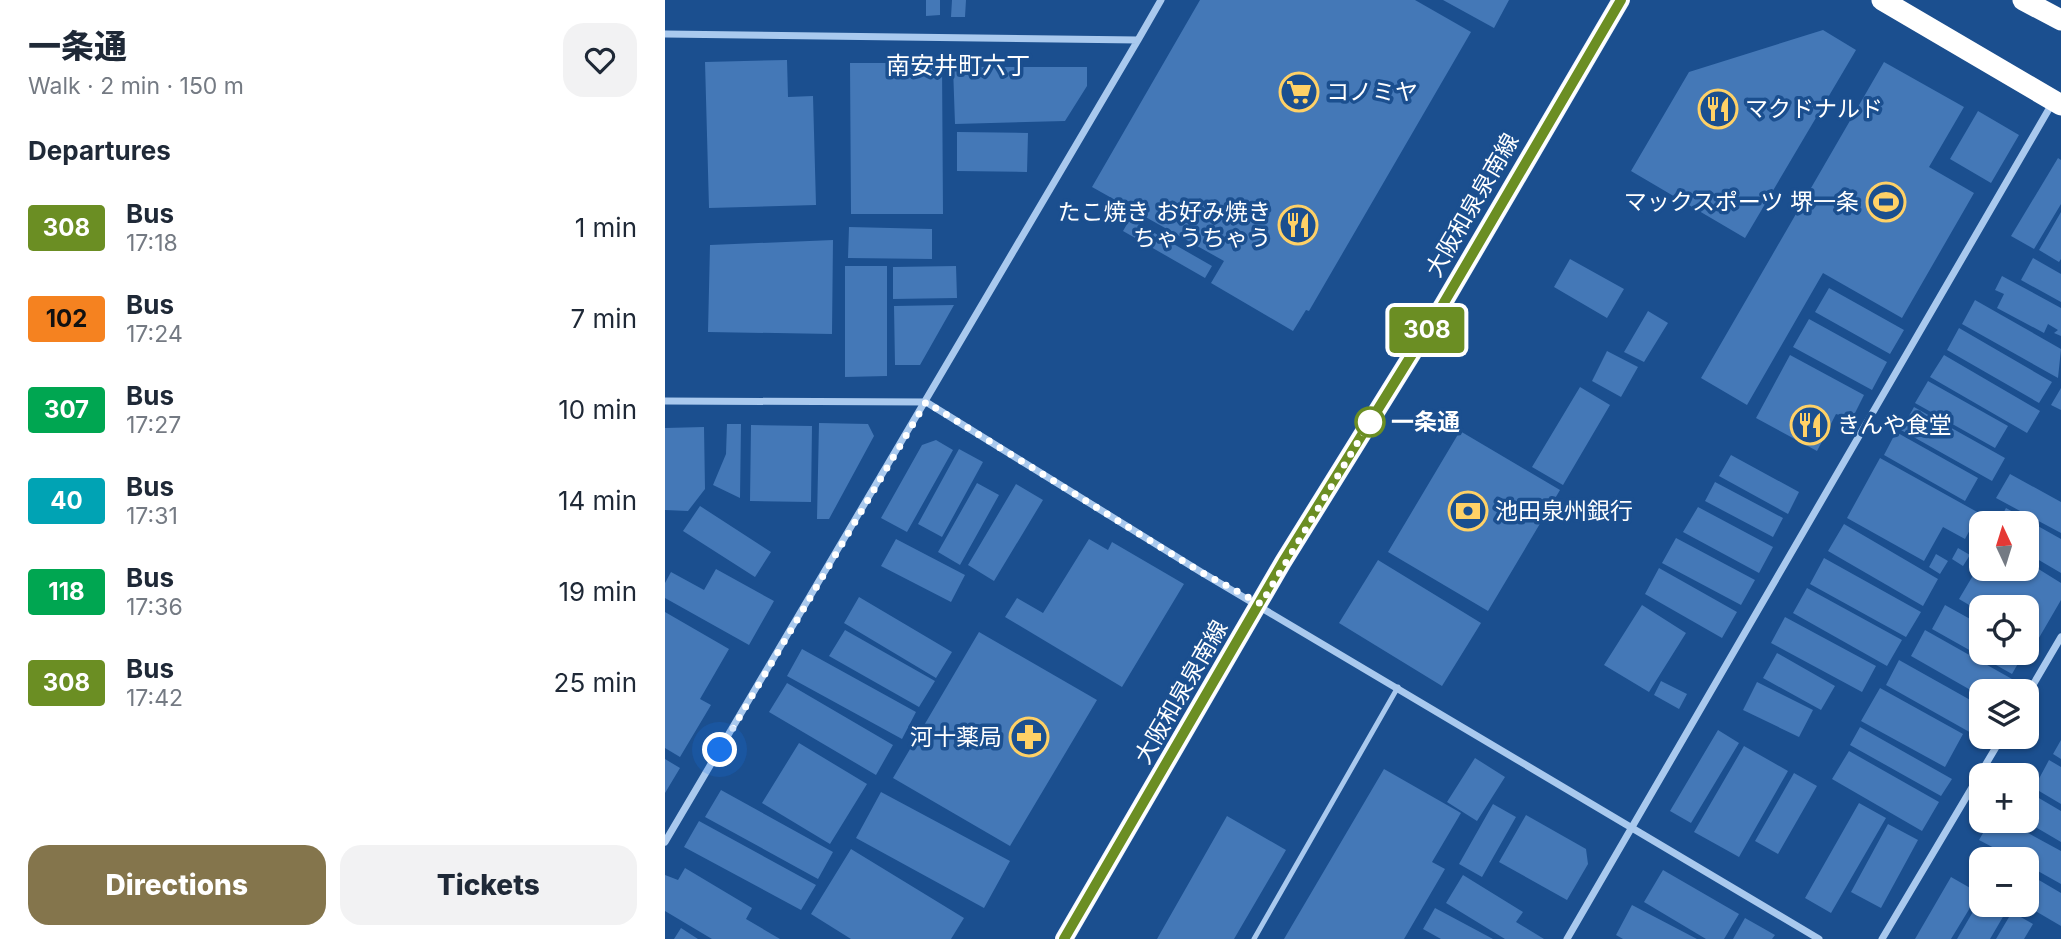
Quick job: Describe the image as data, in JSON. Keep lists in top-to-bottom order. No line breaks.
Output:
{"streets":{"main road":["大阪和泉泉南線"]},"districts":["南安井町六丁"],"places":{"supermarket":["コノミヤ"],"restaurant":["マクドナルド","たこ焼き お好み焼き ちゃうちゃう","きんや食堂"],"sports":["マックスポーツ 堺一条"],"other":["一条通"],"bank":["池田泉州銀行"],"pharmacy":["河十薬局"]},"lines":["bus line 308"],"north":"top","page":{"heading":[["一条通","Walk · 2 min · 150 m"],"Departures"],"on_map":"308","list":[{"mark":"308","name":"Bus","note":"17:18","value":"1 min"},{"mark":"102","name":"Bus","note":"17:24","value":"7 min"},{"mark":"307","name":"Bus","note":"17:27","value":"10 min"},{"mark":"40","name":"Bus","note":"17:31","value":"14 min"},{"mark":"118","name":"Bus","note":"17:36","value":"19 min"},{"mark":"308","name":"Bus","note":"17:42","value":"25 min"}],"map_buttons":["+","−"],"buttons":["Directions","Tickets"]}}
